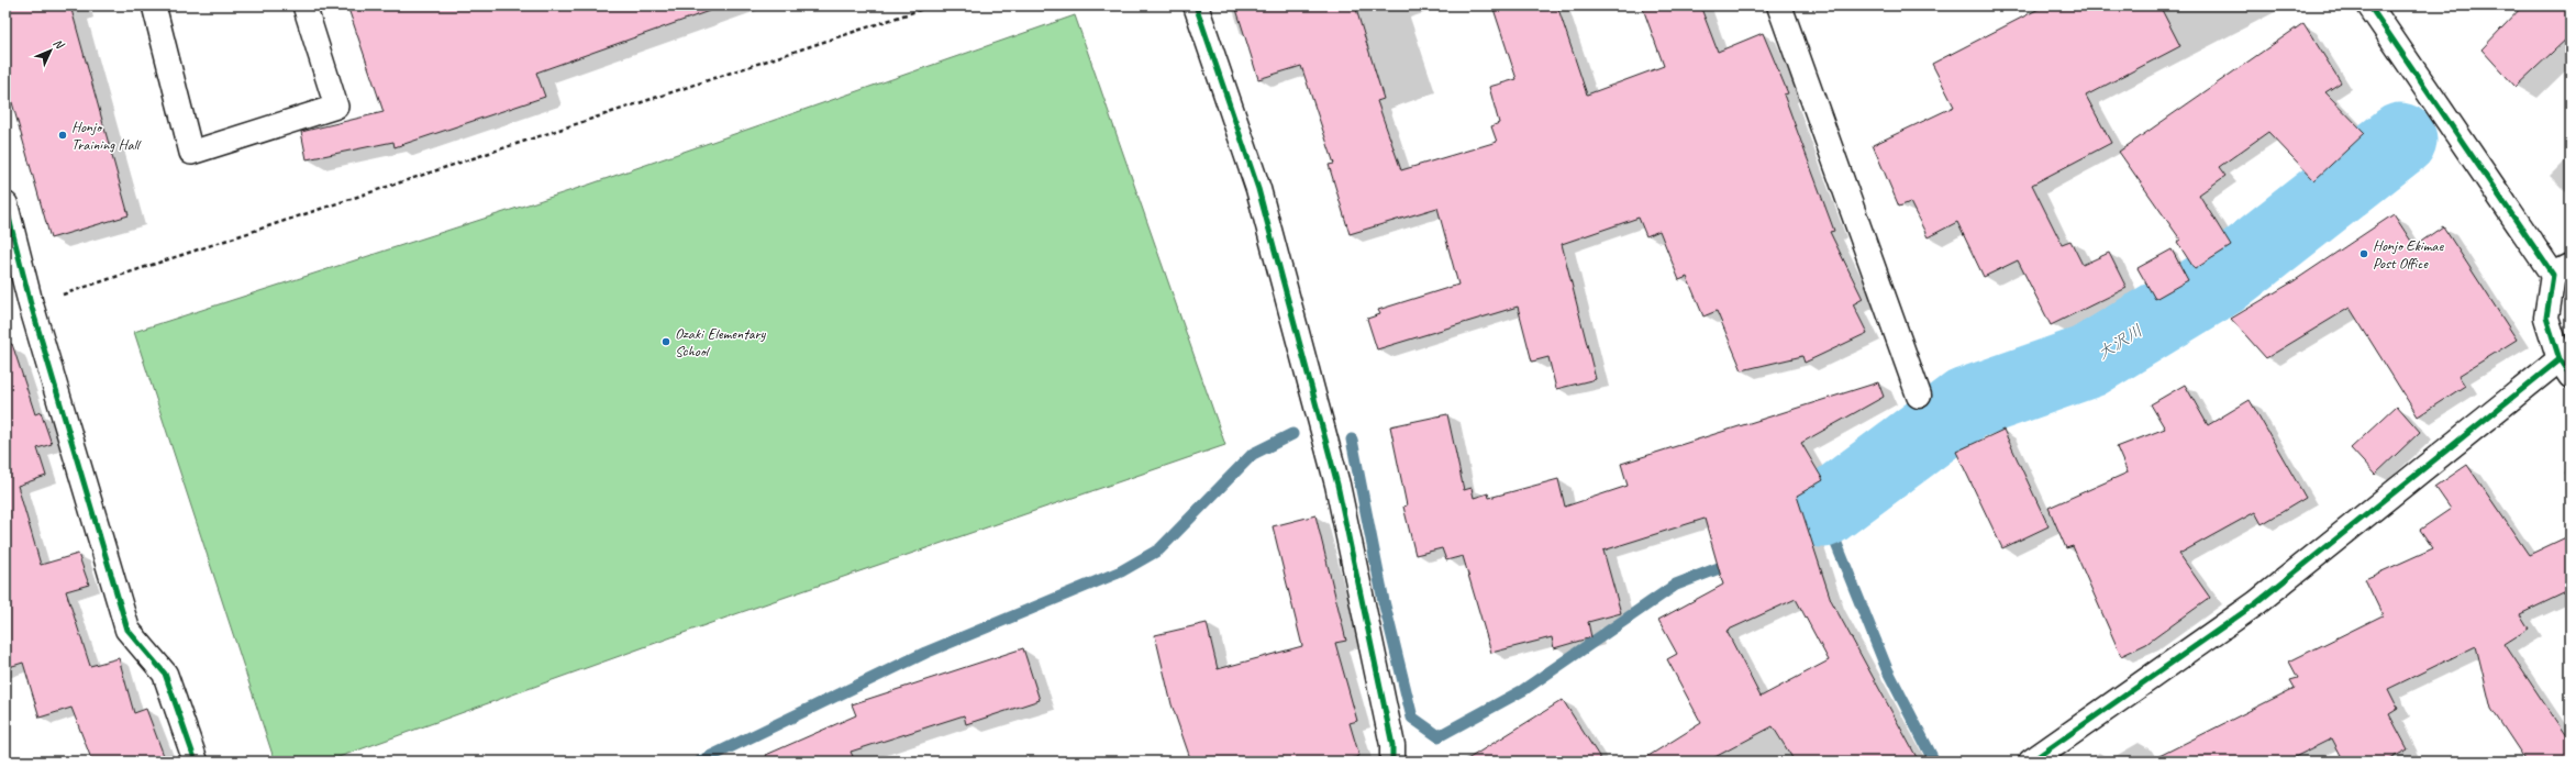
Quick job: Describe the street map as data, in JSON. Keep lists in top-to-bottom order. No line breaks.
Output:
{"water":["大沢川"],"places":["Honjo Training Hall","Honjo Ekimae Post Office","Ozaki Elementary School"],"north":"top right"}
